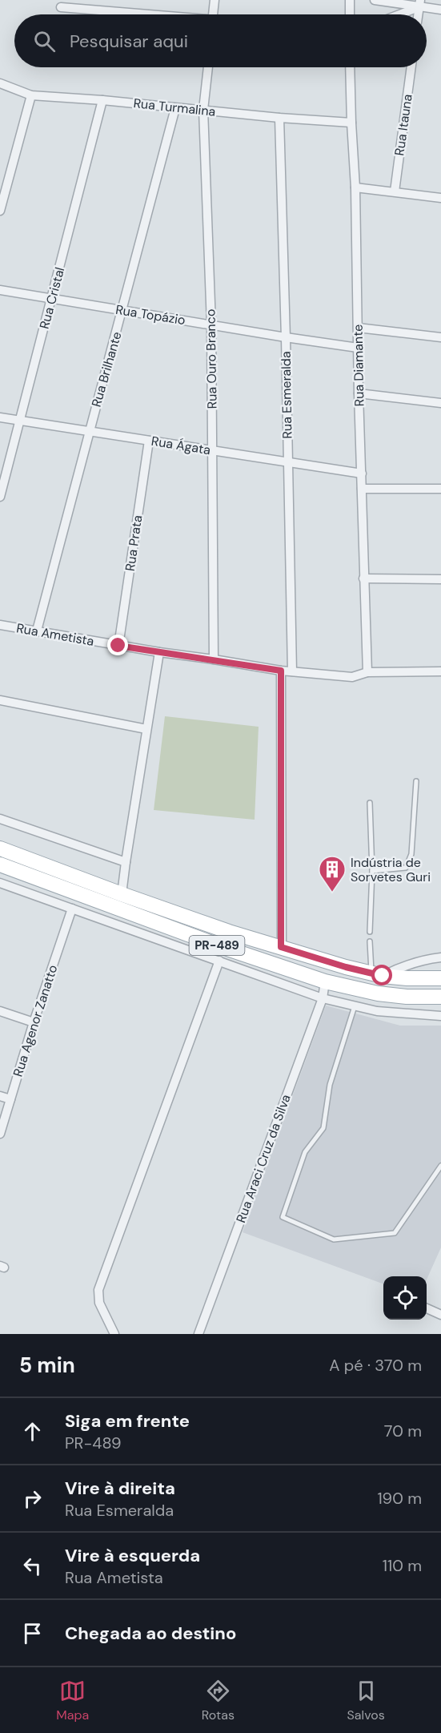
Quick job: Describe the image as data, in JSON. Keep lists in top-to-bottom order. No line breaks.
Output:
{"streets":{"main road":["PR-489"],"street":["Rua Turmalina","Rua Itauna","Rua Cristal","Rua Topázio","Rua Ouro Branco","Rua Diamante","Rua Brilhante","Rua Esmeralda","Rua Ágata","Rua Prata","Rua Ametista","Rua Agenor Zanatto","Rua Araci Cruz da Silva"]},"crossings":[["Rua Turmalina","Rua Cristal"],["Rua Turmalina","Rua Ouro Branco"],["Rua Turmalina","Rua Diamante"],["Rua Turmalina","Rua Brilhante"],["Rua Turmalina","Rua Esmeralda"],["Rua Cristal","Rua Topázio"],["Rua Cristal","Rua Ágata"],["Rua Topázio","Rua Ouro Branco"],["Rua Topázio","Rua Diamante"],["Rua Topázio","Rua Brilhante"],["Rua Topázio","Rua Esmeralda"],["Rua Ouro Branco","Rua Ágata"],["Rua Ouro Branco","Rua Ametista"],["Rua Diamante","Rua Ágata"],["Rua Diamante","Rua Ametista"],["Rua Brilhante","Rua Ágata"],["Rua Brilhante","Rua Ametista"],["Rua Esmeralda","Rua Ágata"],["Rua Esmeralda","Rua Ametista"],["Rua Ágata","Rua Prata"],["Rua Prata","Rua Ametista"],["PR-489","Rua Araci Cruz da Silva"]],"places":{"building":["Indústria de Sorvetes Guri"]},"page":{"search":"Pesquisar aqui","heading":["5 min","A pé · 370 m"],"list":[["Siga em frente","PR-489","70 m"],["Vire à direita","Rua Esmeralda","190 m"],["Vire à esquerda","Rua Ametista","110 m"],"Chegada ao destino"],"nav":["Mapa","Rotas","Salvos"]}}
